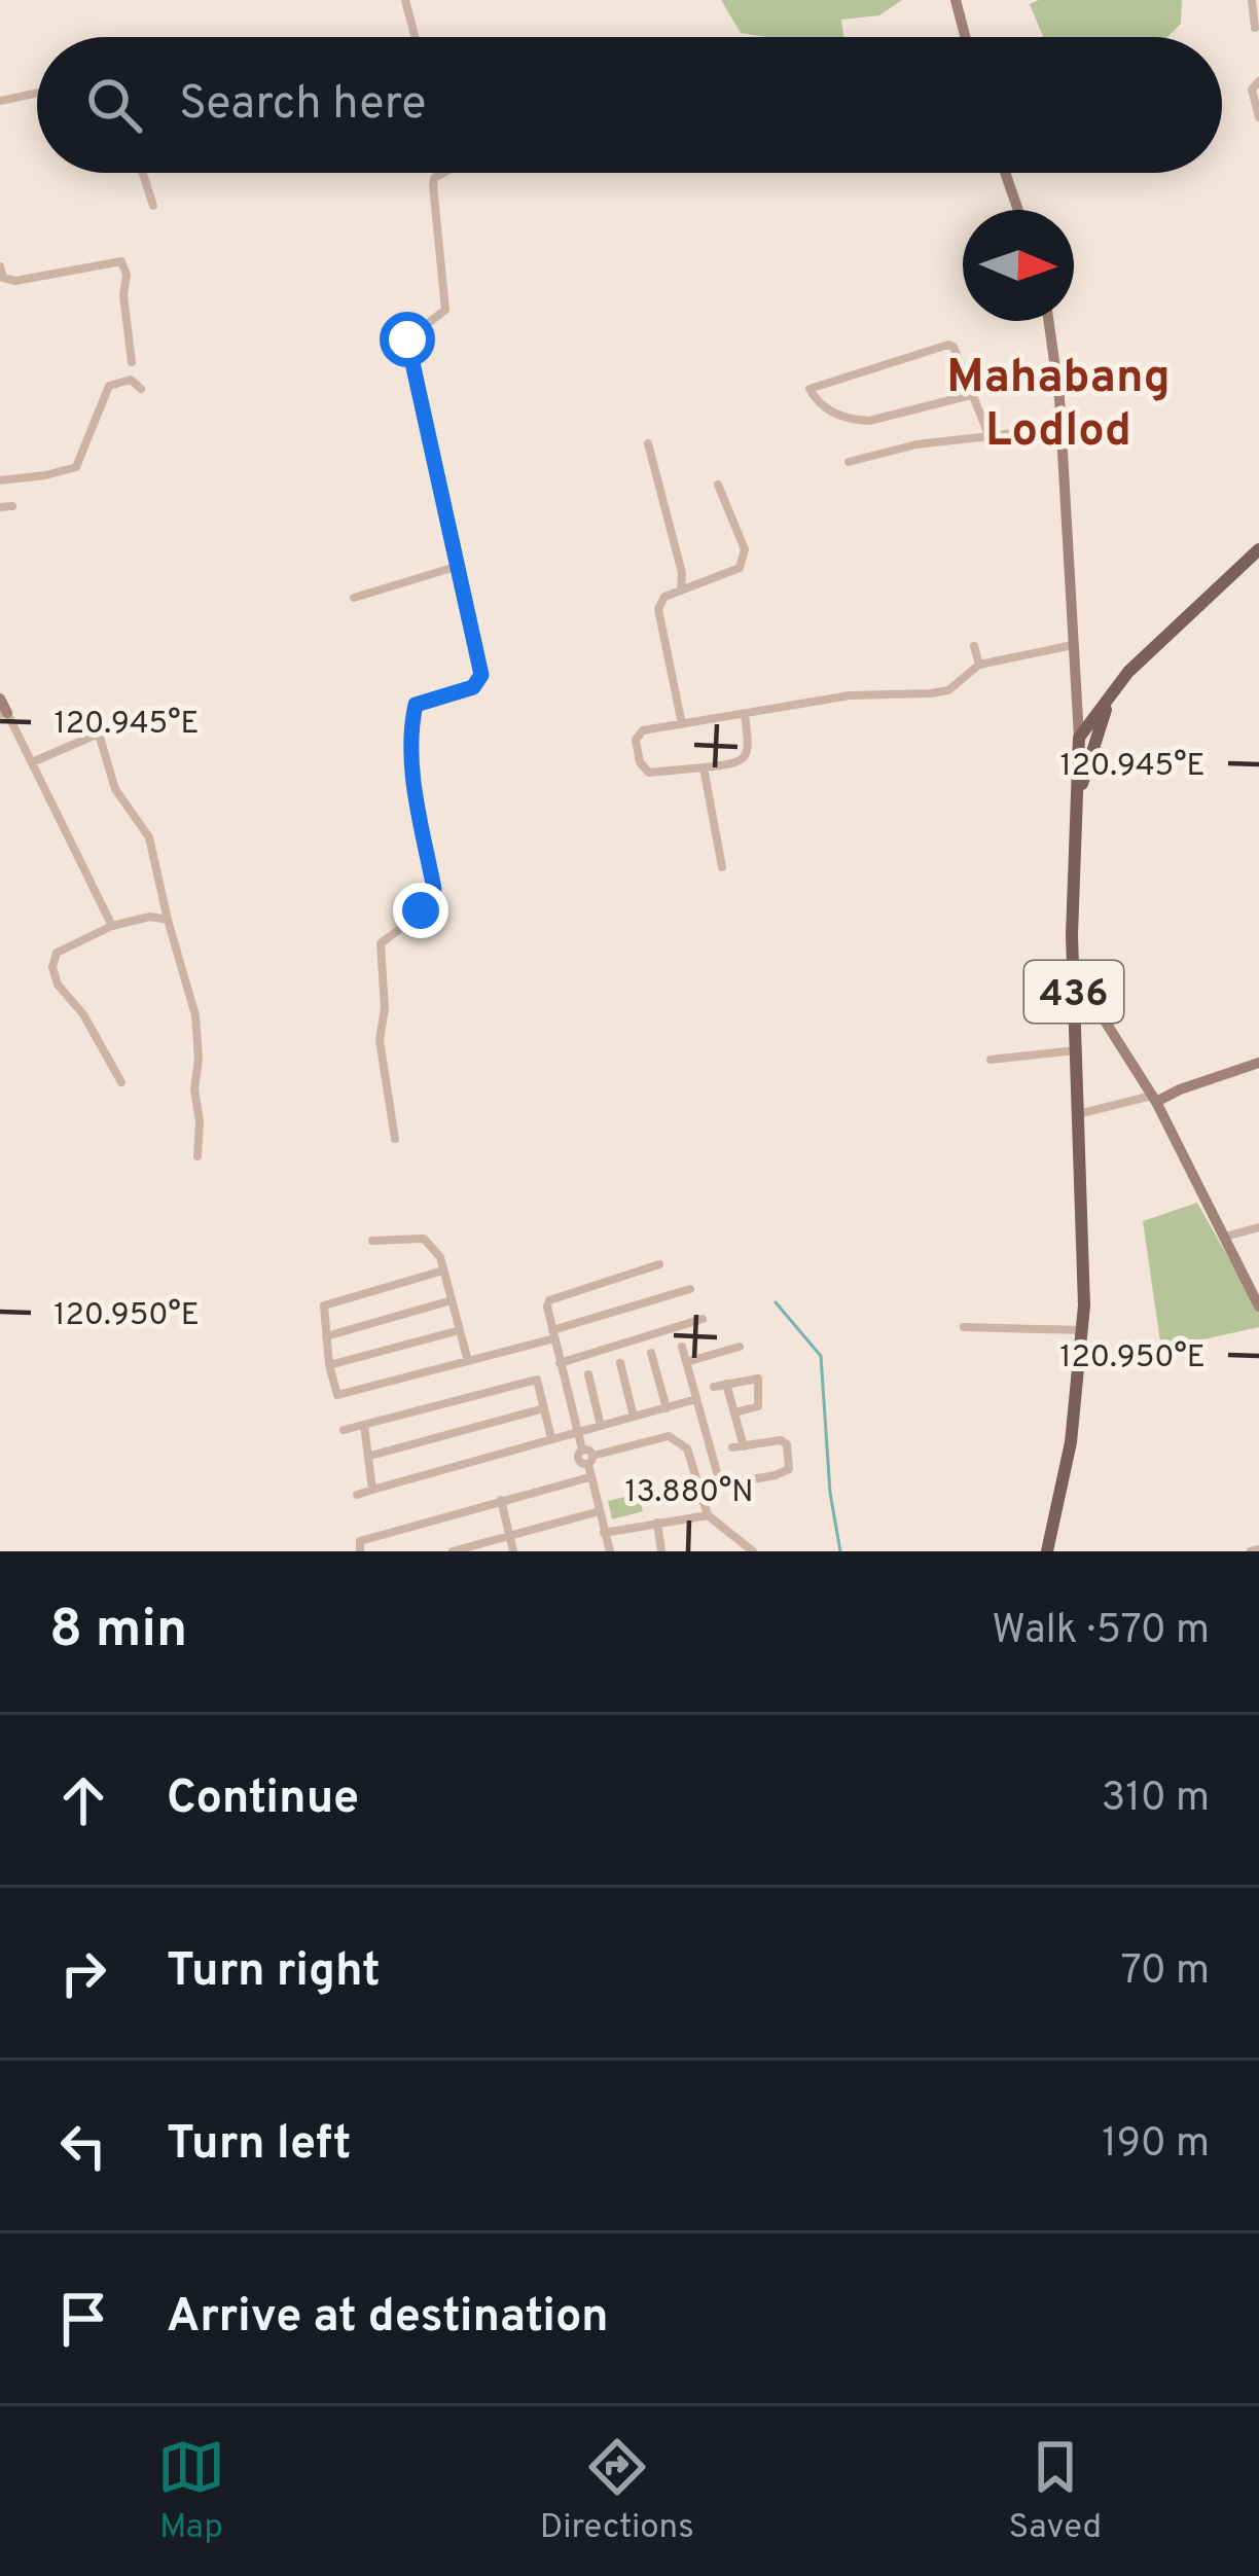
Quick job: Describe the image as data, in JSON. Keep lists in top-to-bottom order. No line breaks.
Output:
{"streets":{"main road":["436"]},"districts":["Mahabang Lodlod"],"north":"right","page":{"search":"Search here","heading":["8 min","Walk · 570 m"],"list":[["Continue","310 m"],["Turn right","70 m"],["Turn left","190 m"],"Arrive at destination"],"nav":["Map","Directions","Saved"]},"coordinates":["120.945°E","120.950°E","13.880°N"]}
